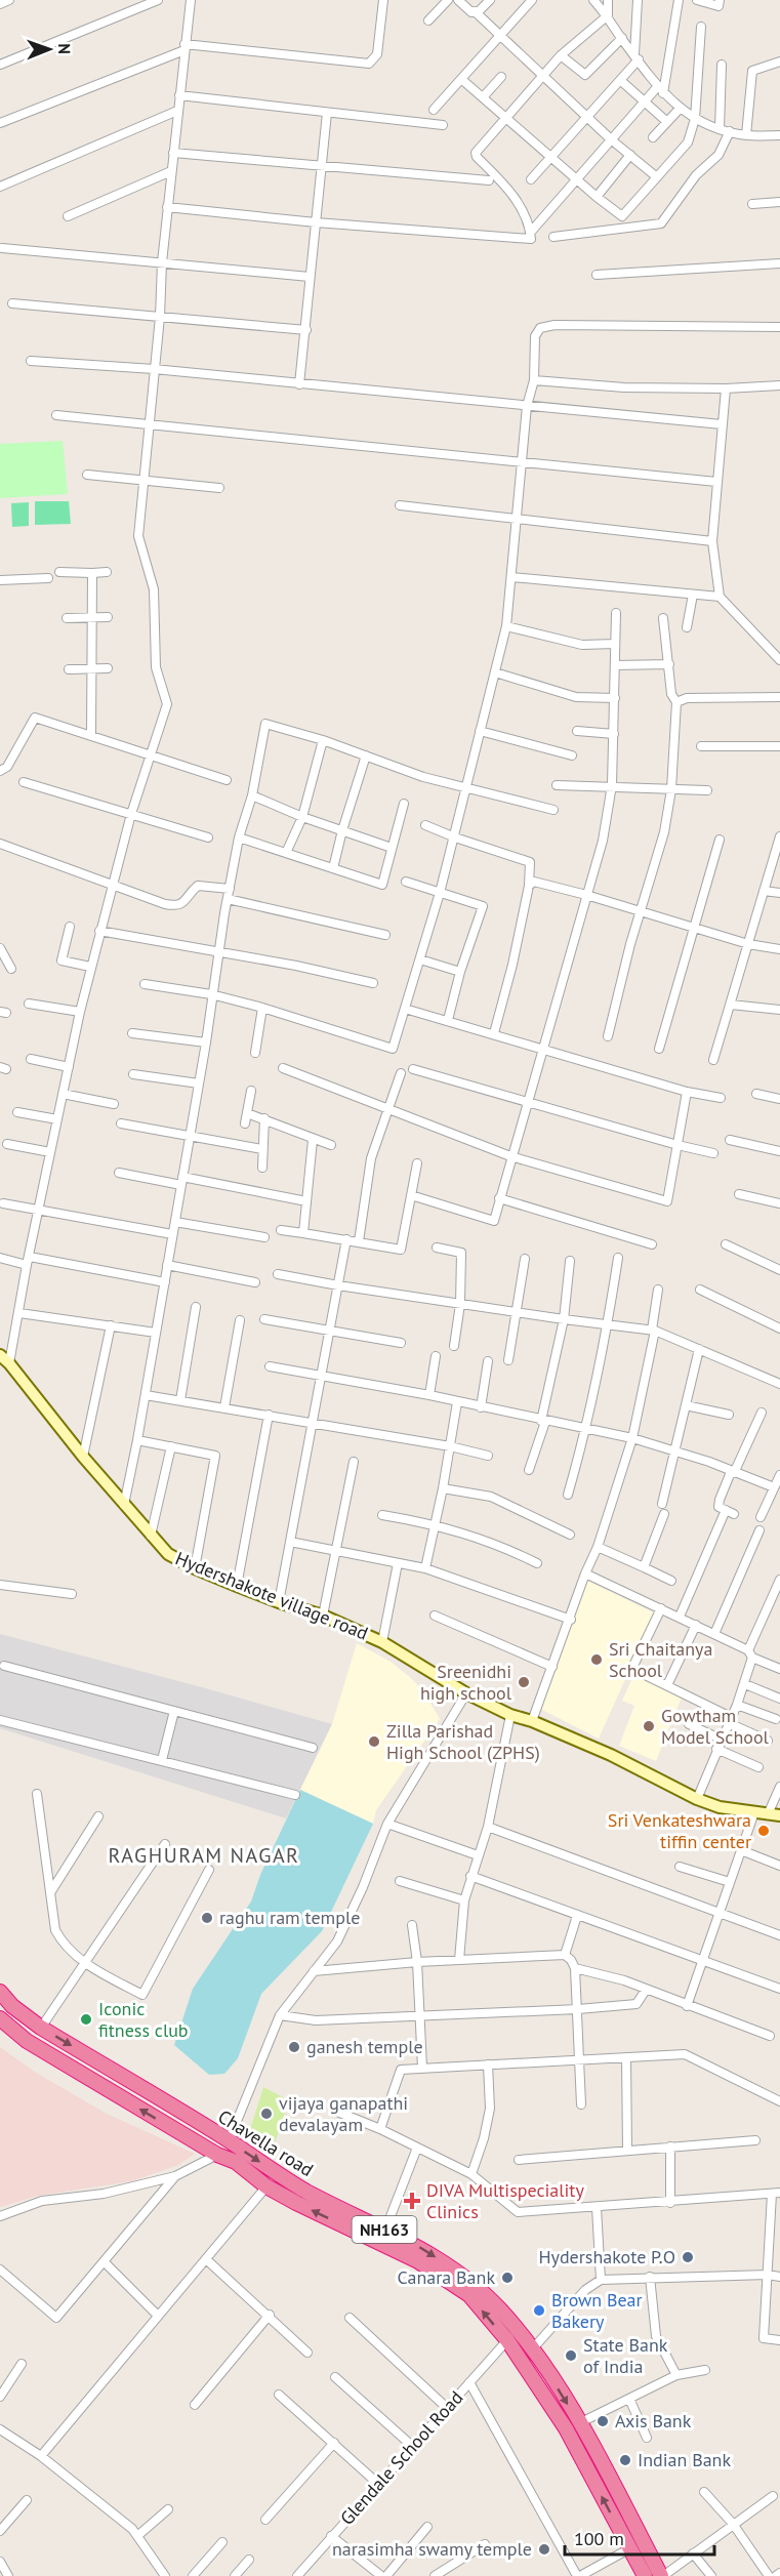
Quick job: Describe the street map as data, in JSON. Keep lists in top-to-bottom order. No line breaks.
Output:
{"streets":{"highway":["Chavella road","NH163"],"street":["Hydershakote village road","Glendale School Road"]},"crossings":[["Chavella road","Glendale School Road"]],"districts":["RAGHURAM NAGAR"],"places":{"other":["Sri Chaitanya School","Sreenidhi high school","Gowtham Model School","Zilla Parishad High School (ZPHS)","Sri Venkateshwara tiffin center","raghu ram temple","Iconic fitness club","ganesh temple","vijaya ganapathi devalayam","Hydershakote P.O","Canara Bank","Brown Bear Bakery","State Bank of India","Axis Bank","Indian Bank","narasimha swamy temple"],"health":["DIVA Multispeciality Clinics"]},"scale_bar":"100 m","north":"right"}
